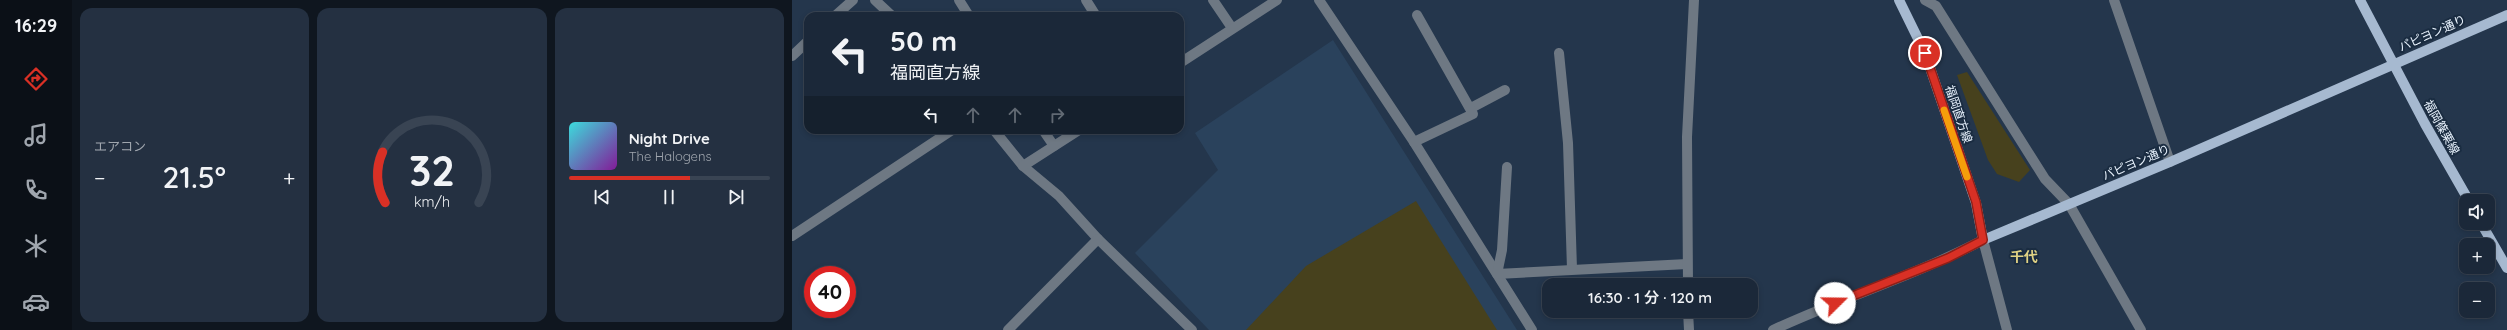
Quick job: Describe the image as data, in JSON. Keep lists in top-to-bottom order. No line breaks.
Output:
{"streets":{"main road":["パピヨン通り","福岡直方線","福岡篠栗線"]},"crossings":[["パピヨン通り","福岡直方線"],["パピヨン通り","福岡篠栗線"]],"districts":["千代"],"page":{"tabs":"16:29","tile":"エアコン","turn":["50 m","福岡直方線"],"song":["Night Drive","The Halogens"],"heat":["−","21.5°","+"],"map_buttons":["+","−"],"limit":"40","trip":"16:30 · 1 分 · 120 m","gauge":["32","km/h"]}}
